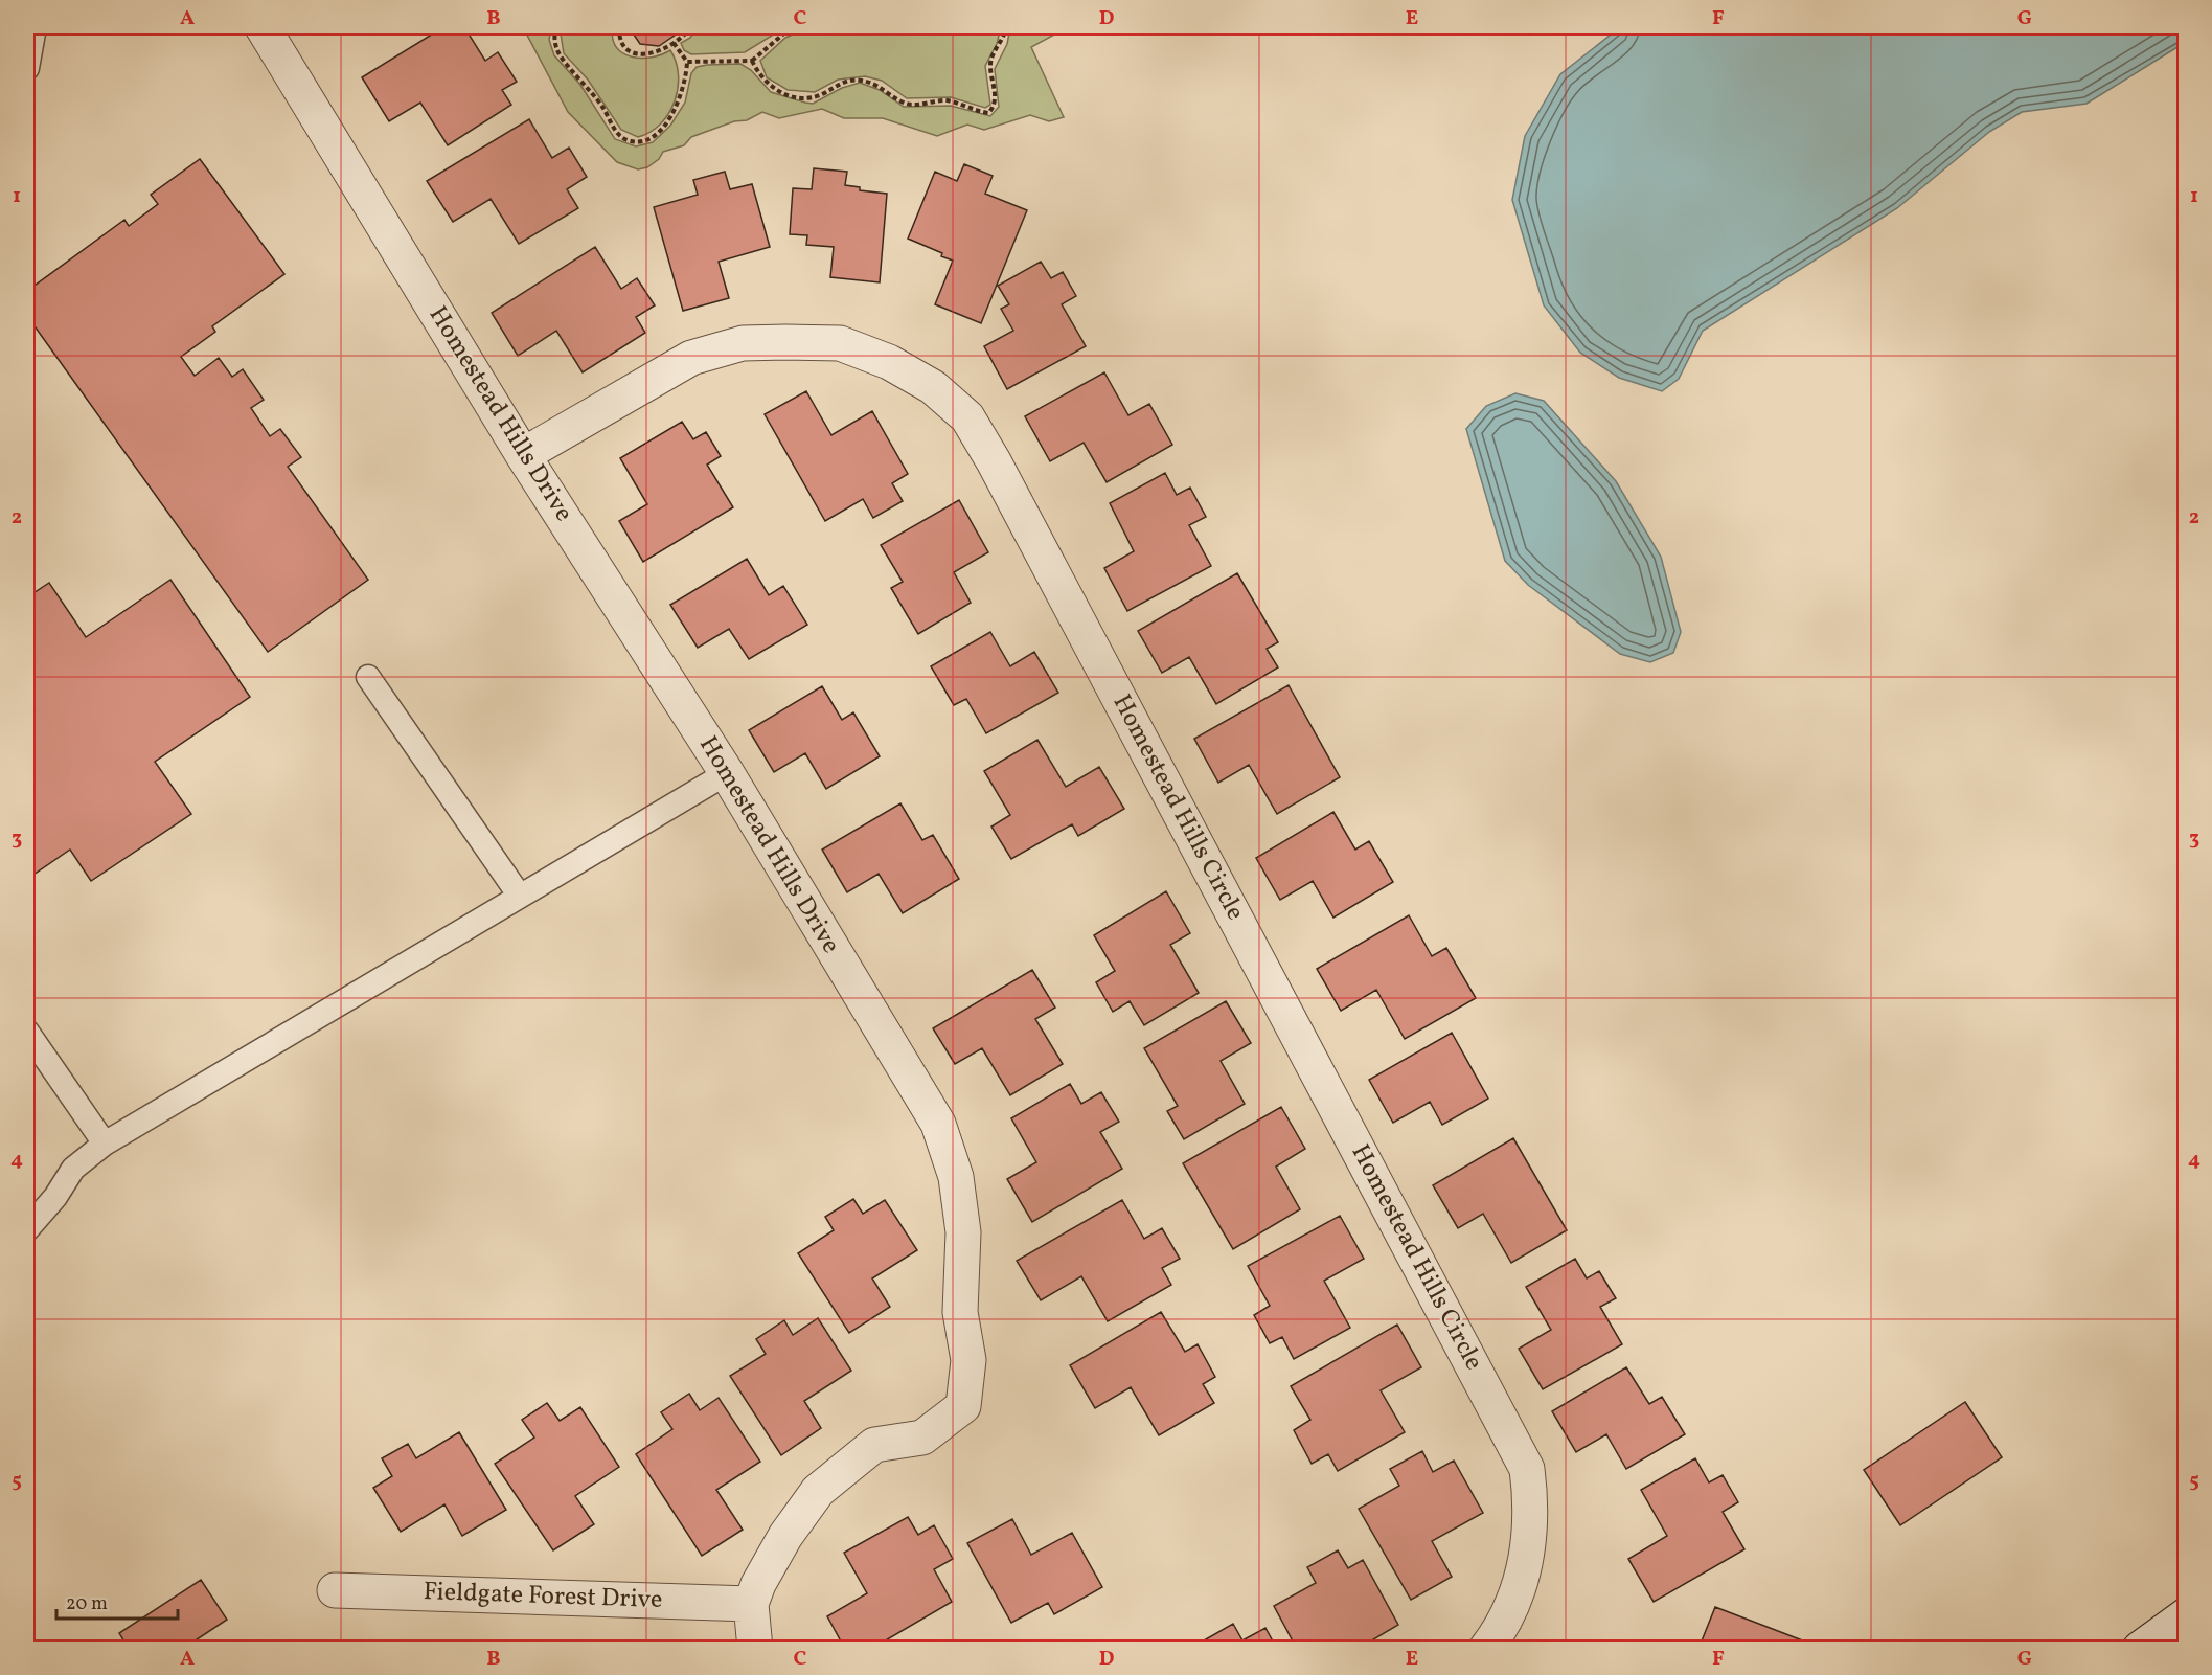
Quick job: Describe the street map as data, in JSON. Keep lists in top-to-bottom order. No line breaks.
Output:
{"streets":{"street":["Homestead Hills Drive","Homestead Hills Circle","Fieldgate Forest Drive"]},"crossings":[["Homestead Hills Drive","Homestead Hills Circle"],["Homestead Hills Drive","Fieldgate Forest Drive"]],"scale_bar":"20 m","grid":{"columns":["A","B","C","D","E","F","G"],"rows":["1","2","3","4","5"]}}
